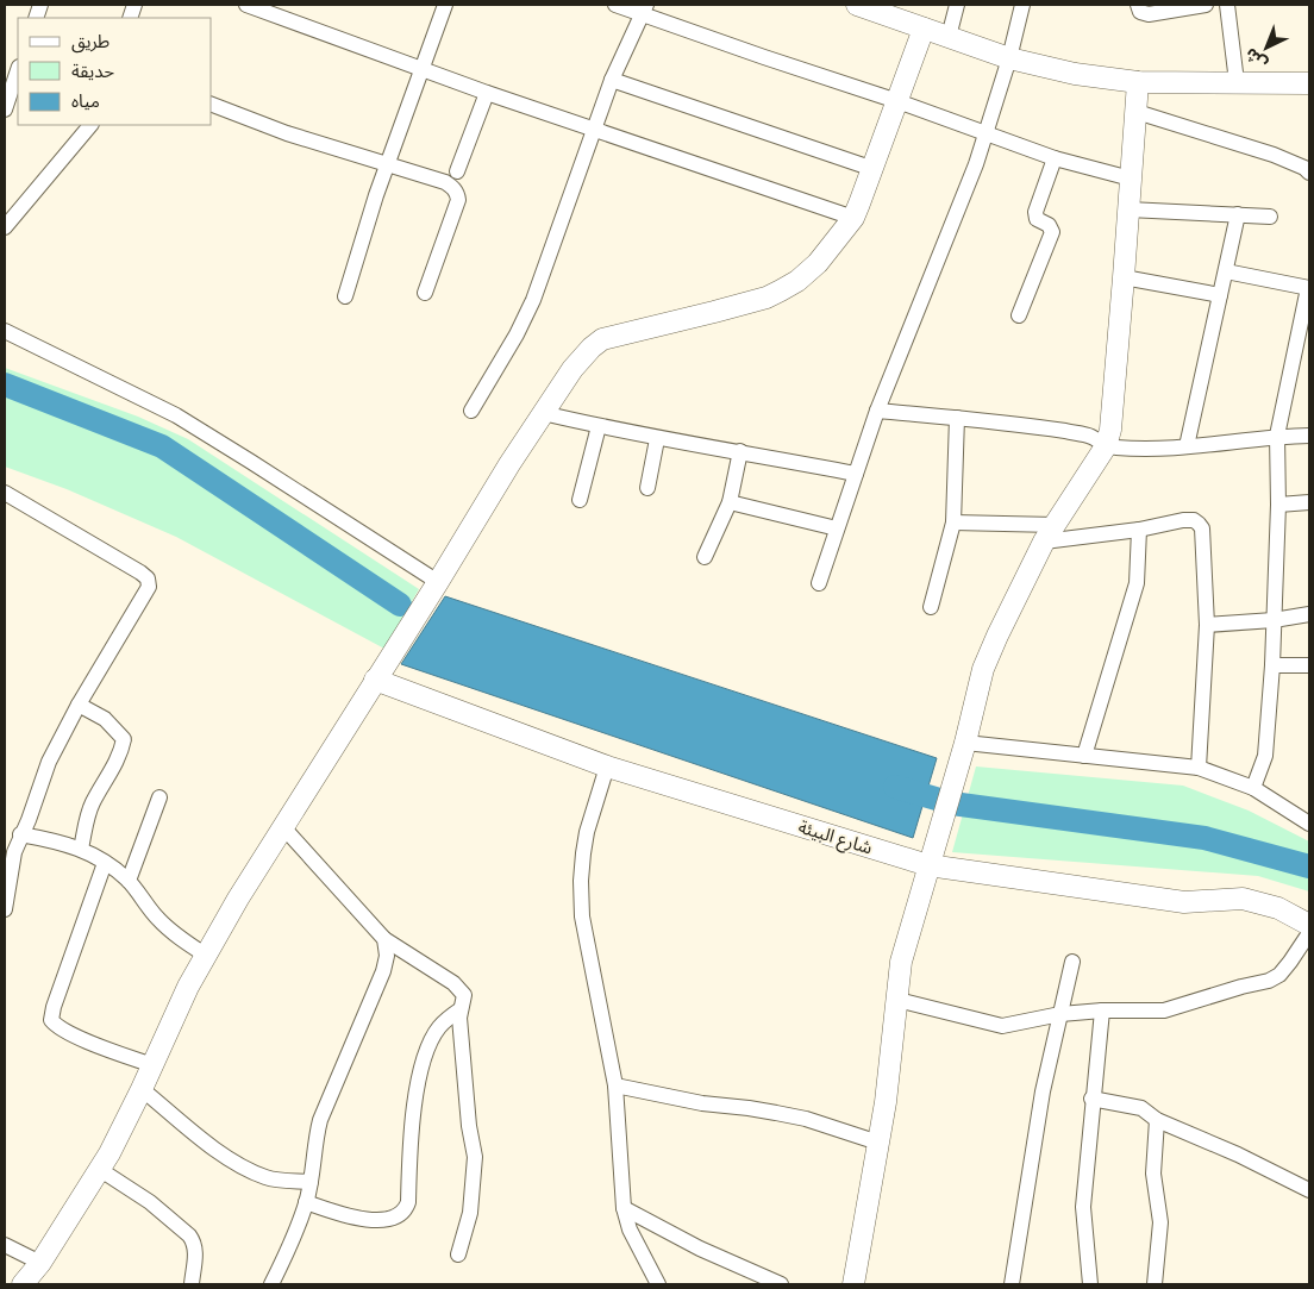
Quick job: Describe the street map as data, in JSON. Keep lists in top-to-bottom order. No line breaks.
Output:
{"streets":{"street":["شارع البيئة"]},"legend":["طريق","حديقة","مياه"],"north":"bottom left"}
